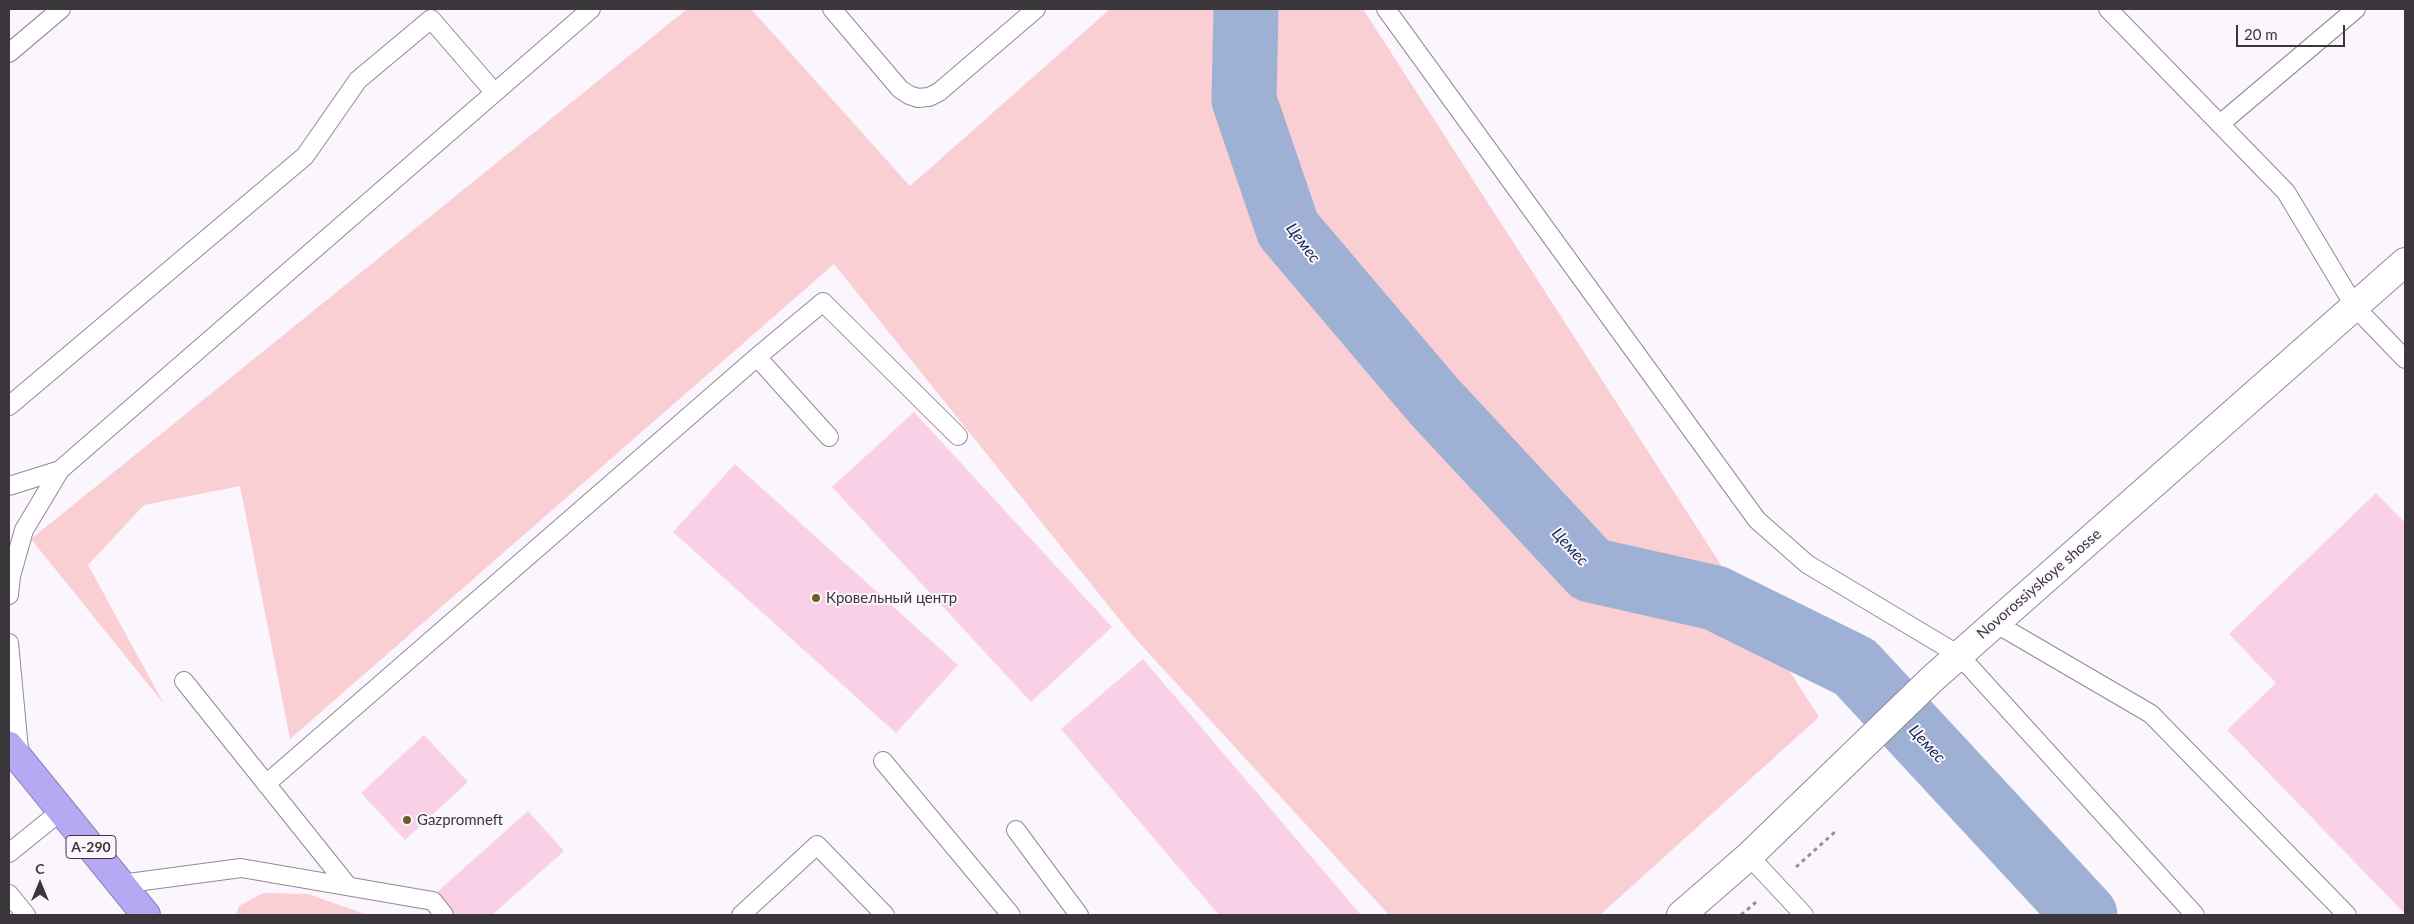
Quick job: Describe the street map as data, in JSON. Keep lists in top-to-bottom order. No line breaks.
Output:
{"streets":{"highway":["А-290"],"main road":["Novorossiyskoye shosse"]},"water":["Цемес"],"places":["Кровельный центр","Gazpromneft"],"scale_bar":"20 m","north":"top"}
